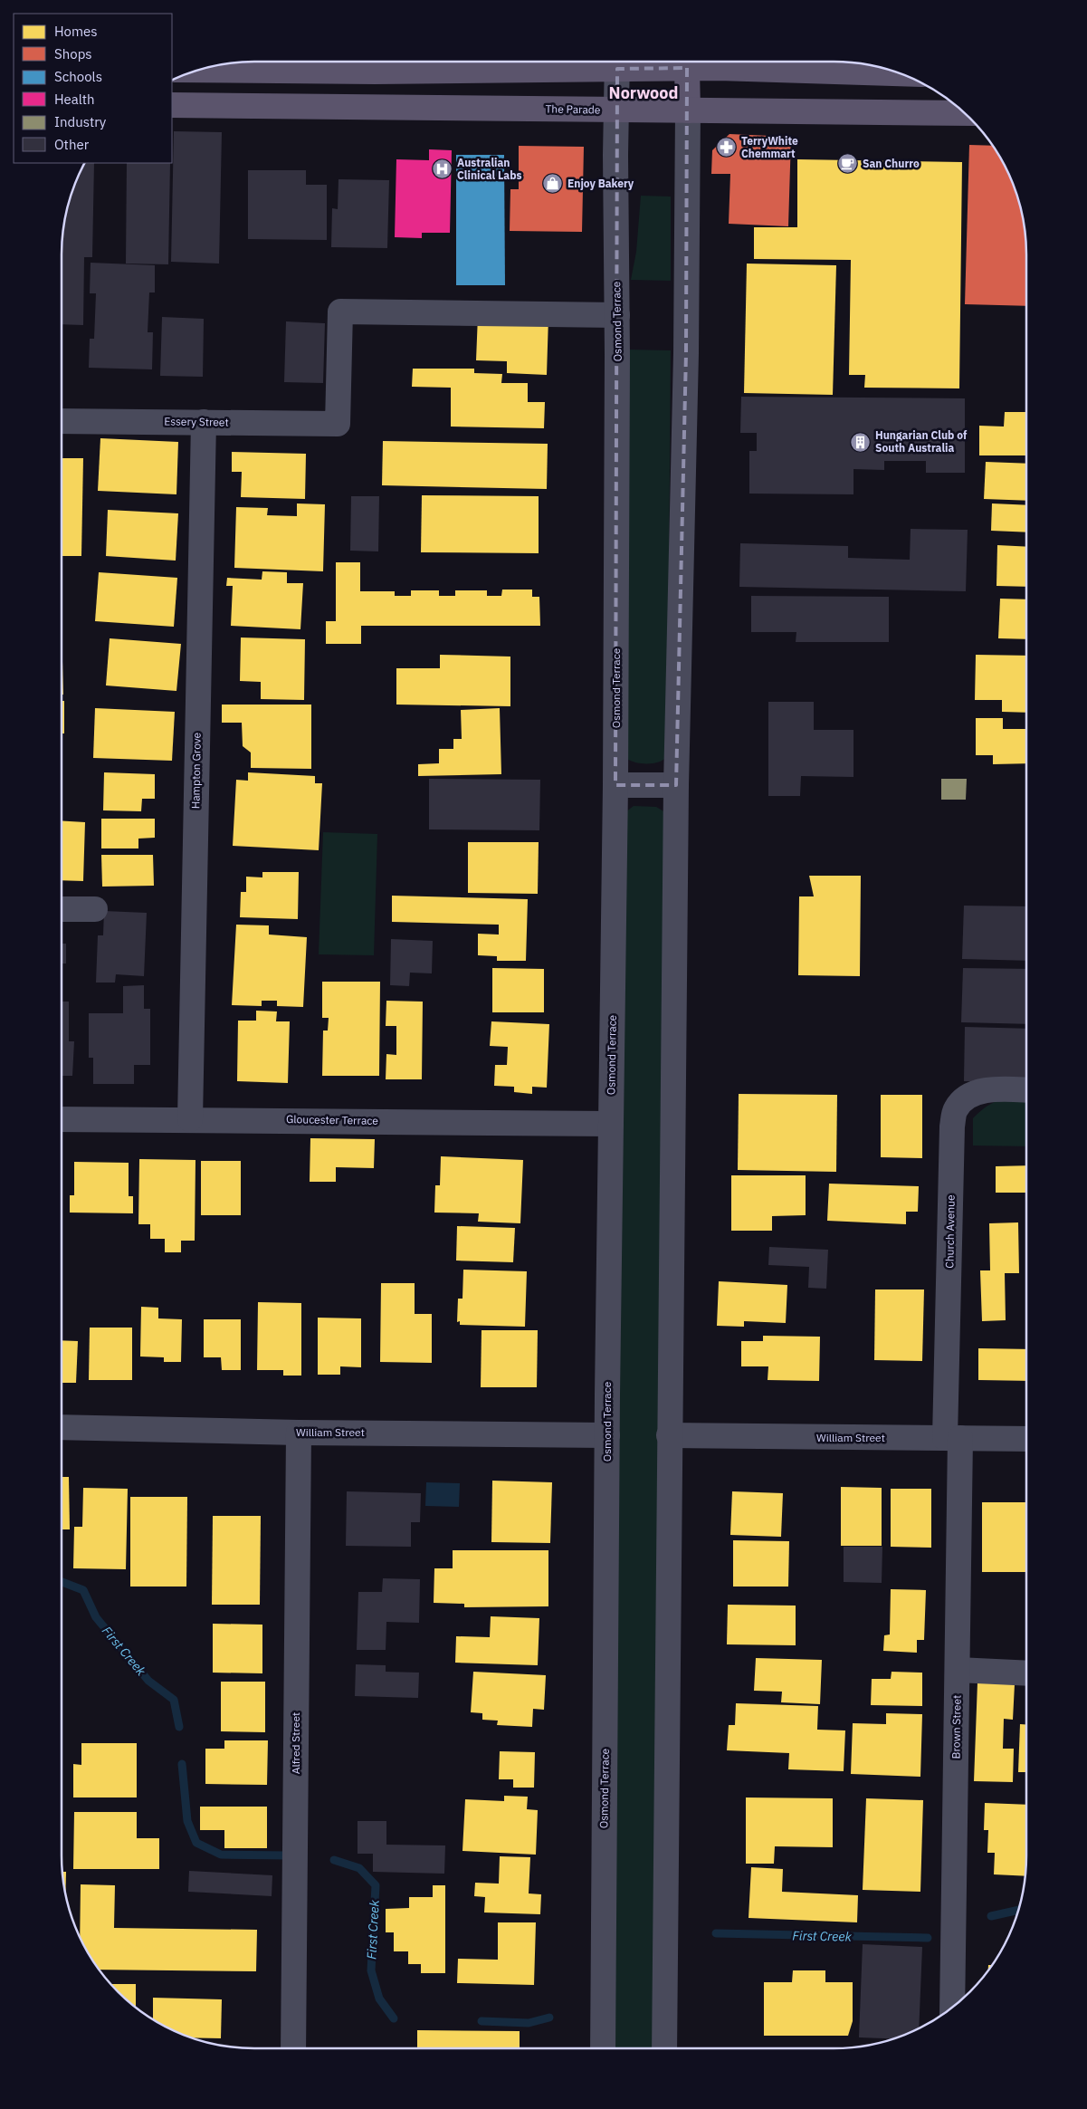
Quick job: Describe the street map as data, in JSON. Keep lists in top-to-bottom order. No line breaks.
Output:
{"streets":{"main road":["The Parade"],"street":["Osmond Terrace","Essery Street","Hampton Grove","Gloucester Terrace","Church Avenue","William Street","Brown Street","Alfred Street"]},"crossings":[["The Parade","Osmond Terrace"],["Osmond Terrace","Essery Street"],["Osmond Terrace","Gloucester Terrace"],["Osmond Terrace","William Street"],["Essery Street","Hampton Grove"],["Hampton Grove","Gloucester Terrace"],["Church Avenue","William Street"],["Church Avenue","Brown Street"],["William Street","Brown Street"],["William Street","Alfred Street"]],"districts":["Norwood"],"water":["First Creek"],"places":{"pharmacy":["TerryWhite Chemmart"],"cafe":["San Churro"],"hospital":["Australian Clinical Labs"],"shop":["Enjoy Bakery"],"building":["Hungarian Club of South Australia"]},"legend":["Homes","Shops","Schools","Health","Industry","Other"]}
